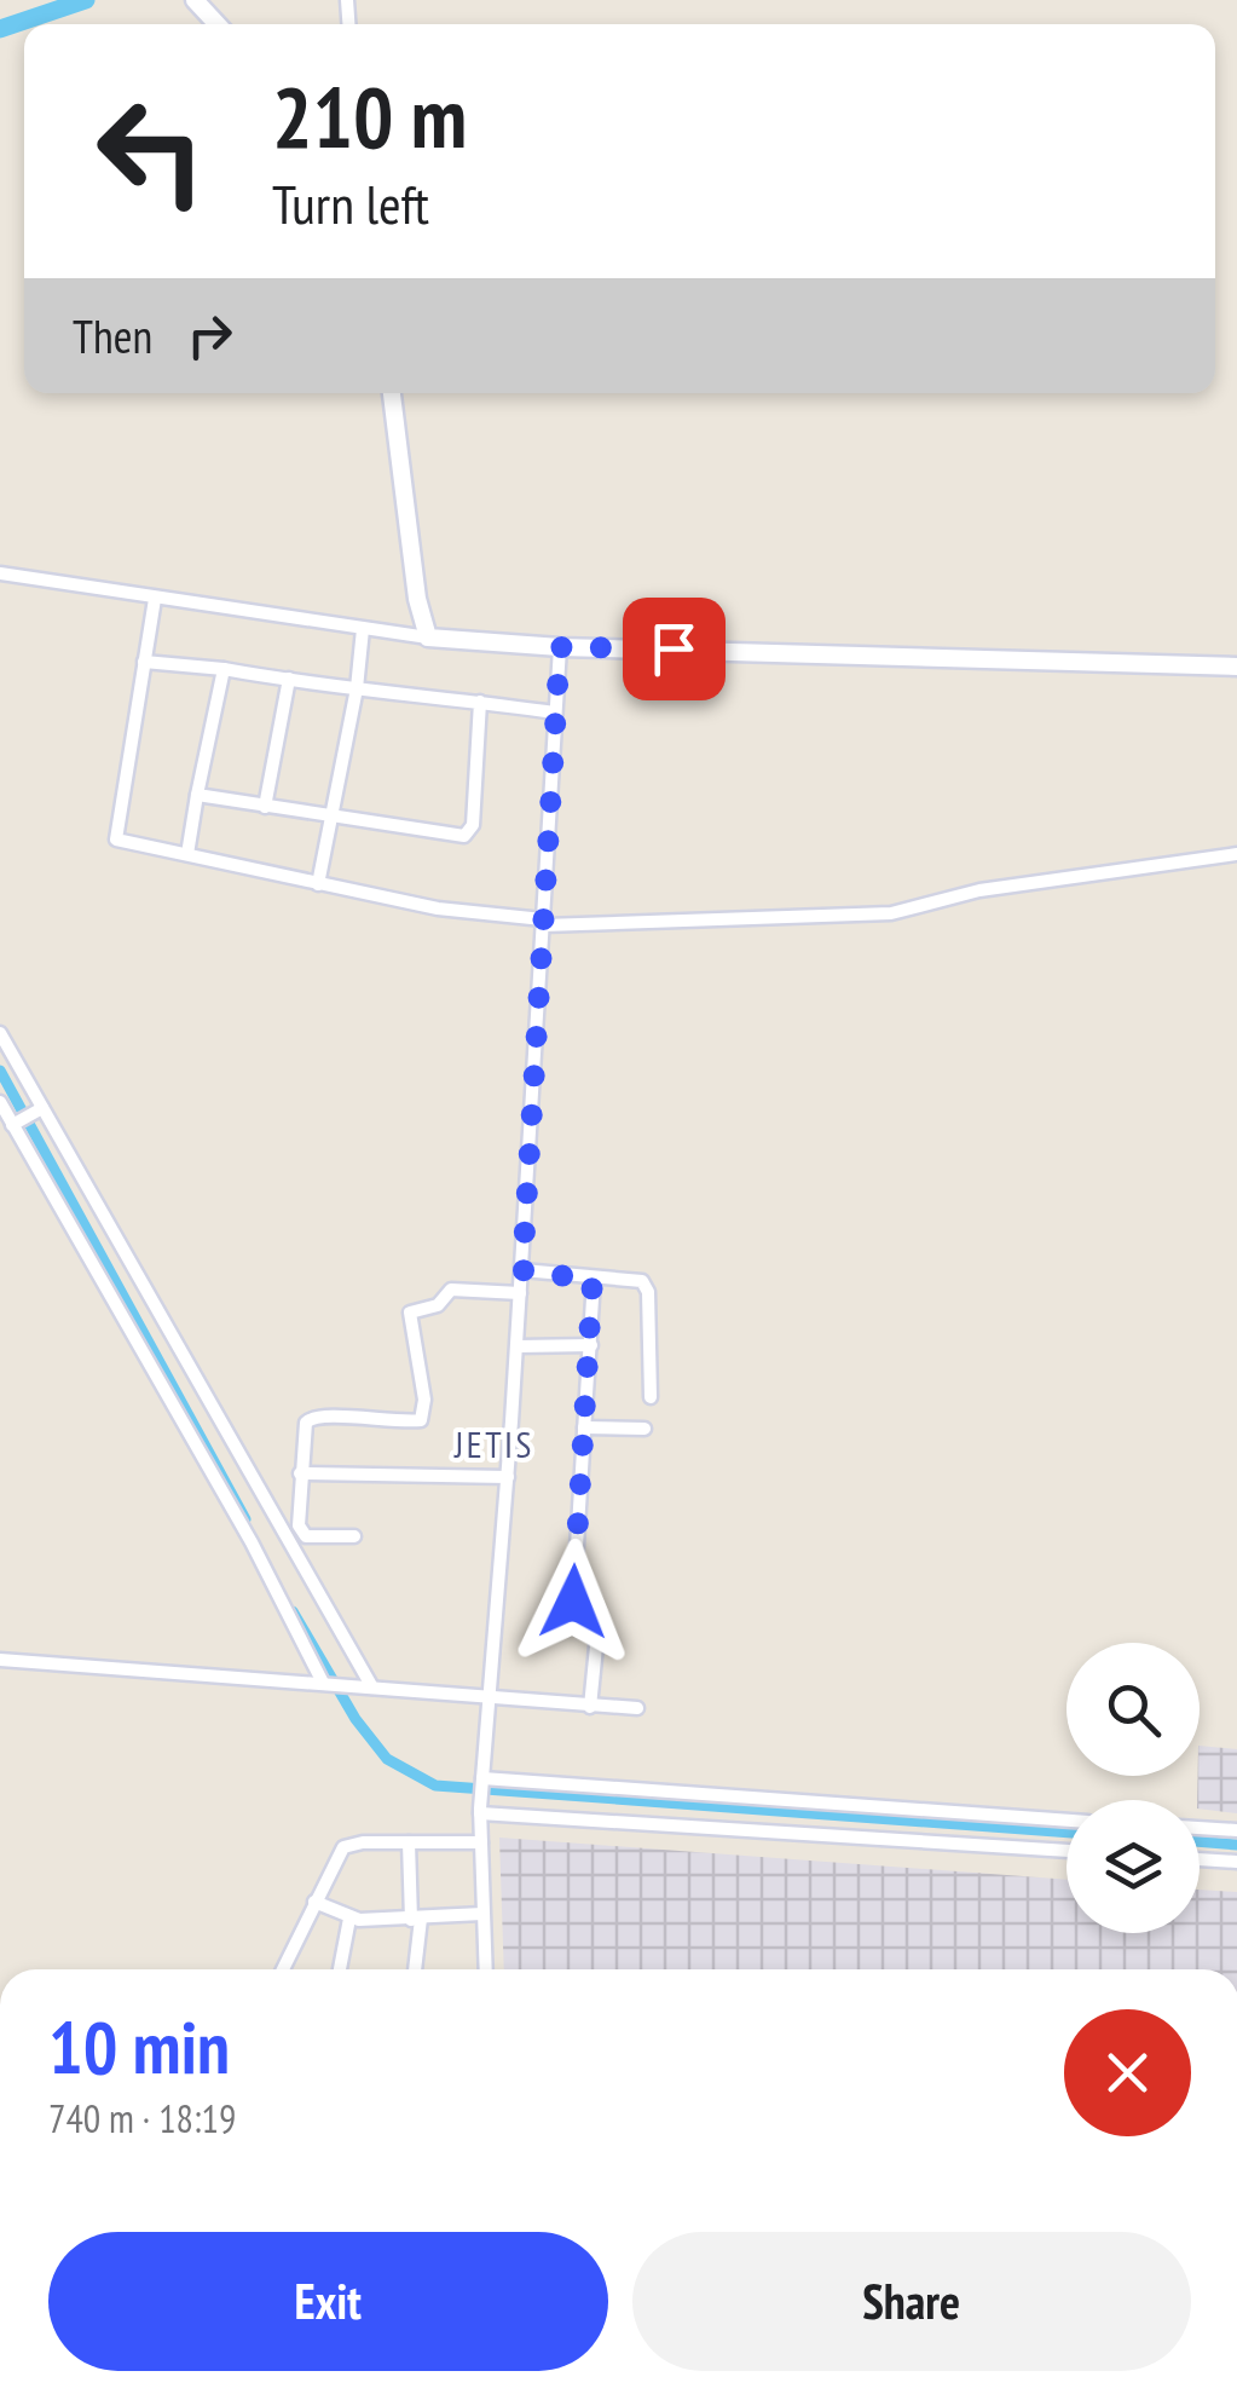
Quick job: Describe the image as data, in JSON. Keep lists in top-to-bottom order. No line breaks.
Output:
{"districts":["JETIS"],"page":{"turn":["210 m","Turn left"],"then":"Then","heading":["10 min","740 m · 18:19"],"buttons":["Exit","Share"]}}
